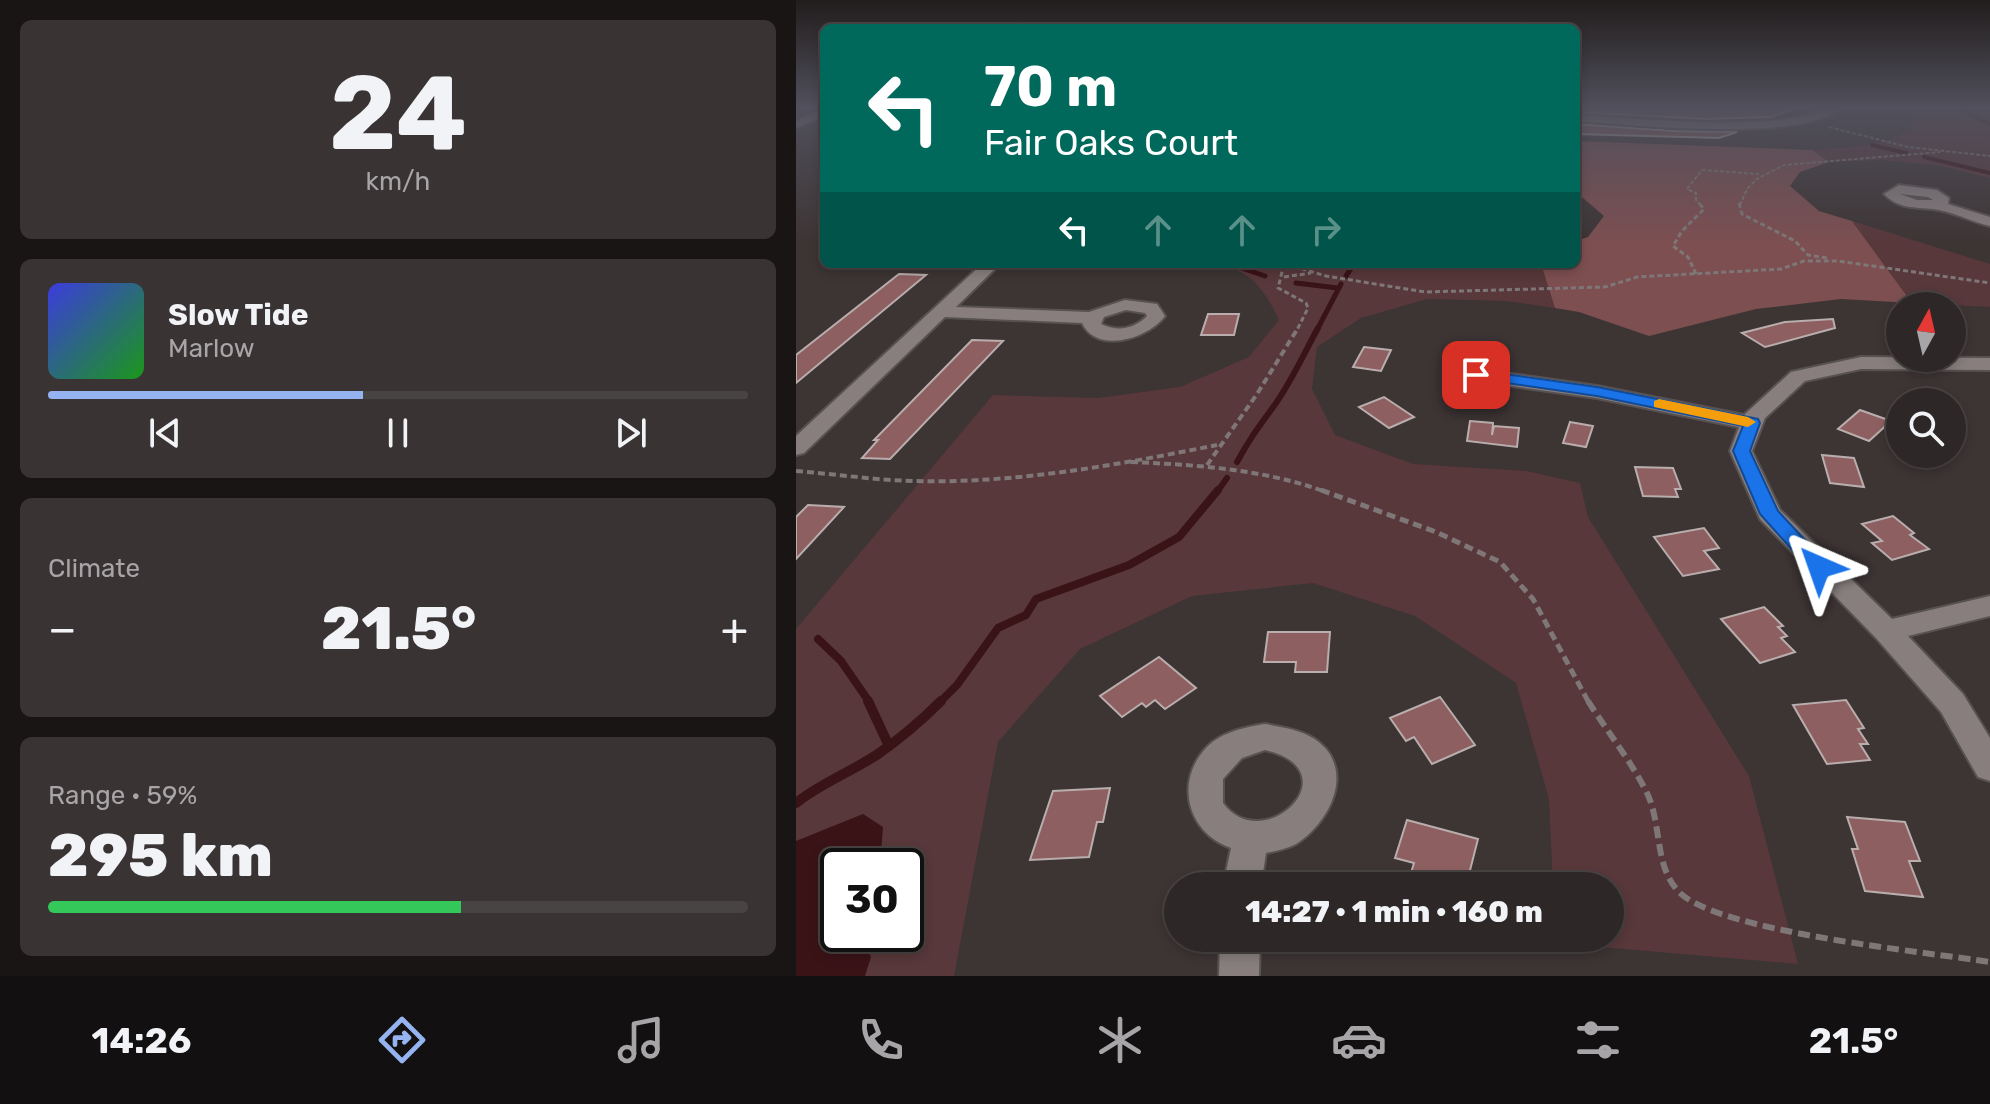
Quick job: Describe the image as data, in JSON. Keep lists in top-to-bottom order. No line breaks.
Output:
{"north":"top","page":{"tile":[["24","km/h"],"Climate",["Range · 59%","295 km"]],"turn":["70 m","Fair Oaks Court"],"song":["Slow Tide","Marlow"],"heat":["−","21.5°","+"],"limit":"30","trip":"14:27 · 1 min · 160 m","tabs":["14:26","21.5°"]}}
